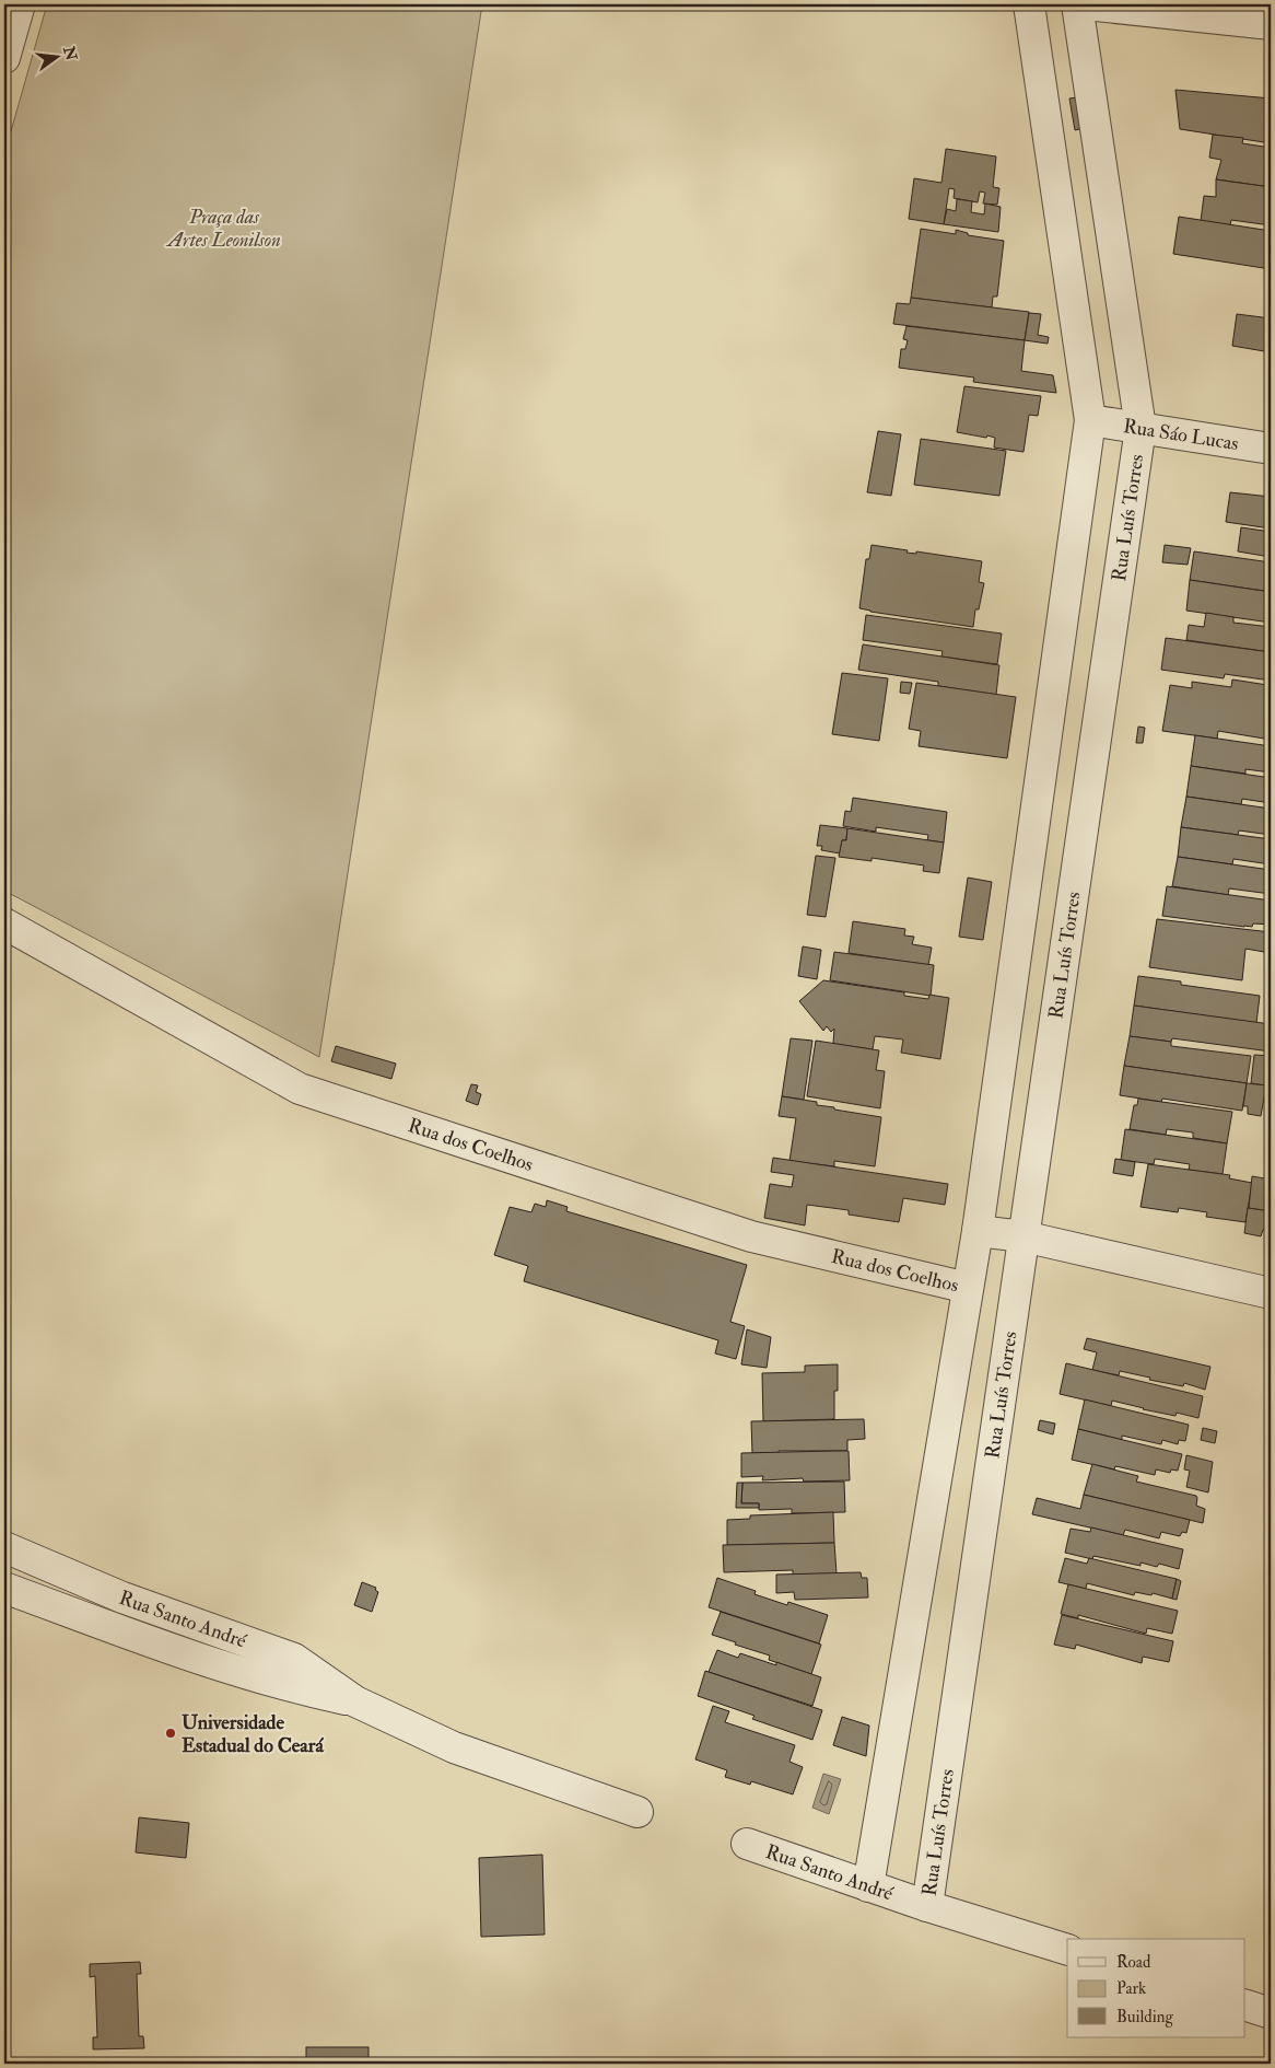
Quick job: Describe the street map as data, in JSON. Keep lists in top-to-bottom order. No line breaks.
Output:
{"streets":{"street":["Rua Sáo Lucas","Rua Luís Torres","Rua dos Coelhos","Rua Santo André"]},"crossings":[["Rua Sáo Lucas","Rua Luís Torres"],["Rua Luís Torres","Rua Santo André"]],"parks":["Praça das Artes Leonilson"],"places":["Universidade Estadual do Ceará"],"legend":["Road","Park","Building"],"north":"right"}
